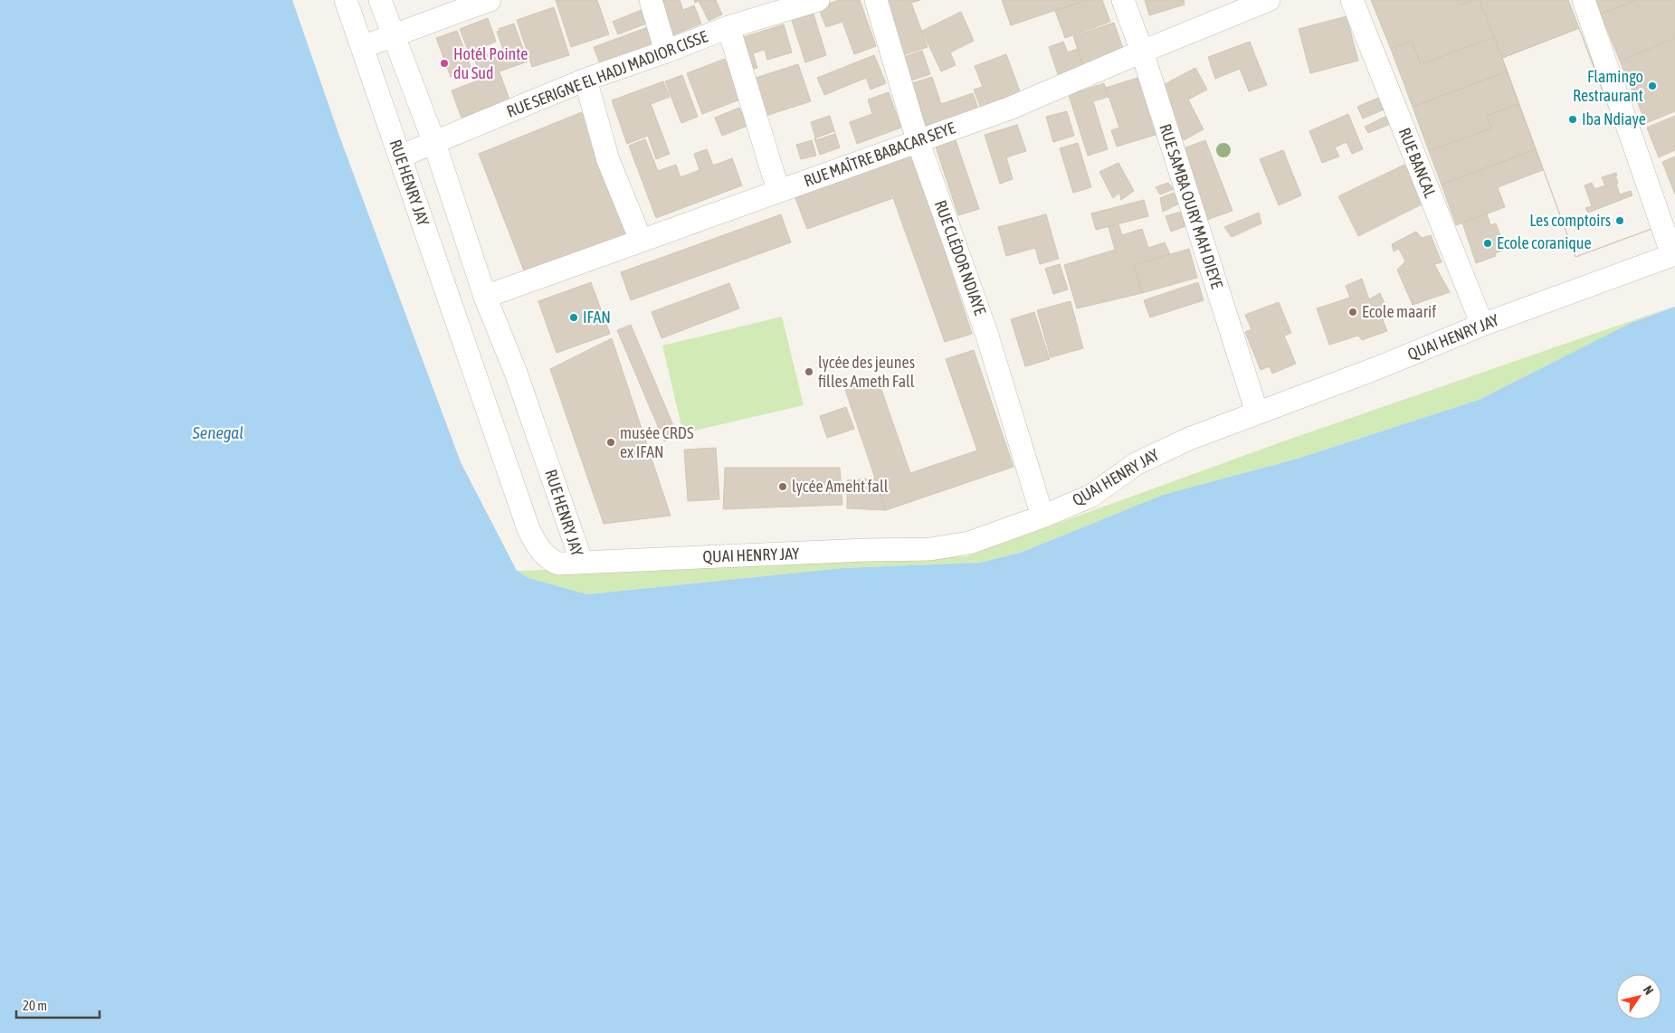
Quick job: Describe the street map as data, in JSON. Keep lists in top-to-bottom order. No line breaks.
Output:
{"streets":{"street":["RUE SERIGNE EL HADJ MADIOR CISSE","RUE MAÎTRE BABACAR SEYE","RUE BANCAL","RUE HENRY JAY","RUE SAMBA OURY MAH DIEYE","RUE CLÉDOR NDIAYE","QUAI HENRY JAY"]},"crossings":[["RUE SERIGNE EL HADJ MADIOR CISSE","RUE HENRY JAY"],["RUE MAÎTRE BABACAR SEYE","RUE HENRY JAY"],["RUE MAÎTRE BABACAR SEYE","RUE SAMBA OURY MAH DIEYE"],["RUE MAÎTRE BABACAR SEYE","RUE CLÉDOR NDIAYE"],["RUE BANCAL","QUAI HENRY JAY"],["RUE HENRY JAY","QUAI HENRY JAY"],["RUE SAMBA OURY MAH DIEYE","QUAI HENRY JAY"],["RUE CLÉDOR NDIAYE","QUAI HENRY JAY"]],"water":["Senegal"],"places":["Hotél Pointe du Sud","Flamingo Restraurant","Iba Ndiaye","Les comptoirs","Ecole coranique","Ecole maarif","IFAN","lycée des jeunes filles Ameth Fall","musée CRDS ex IFAN","lycée Ameht fall"],"scale_bar":"20 m","north":"top right"}
